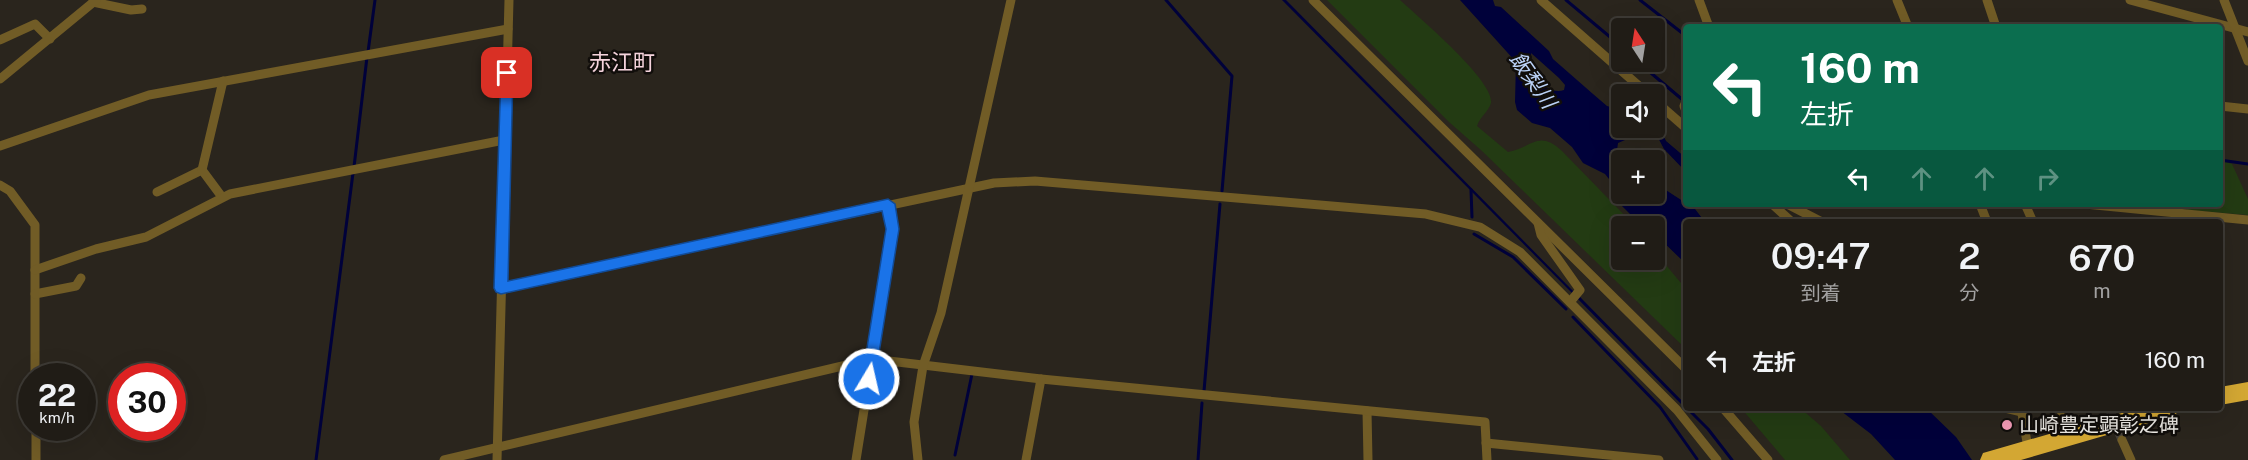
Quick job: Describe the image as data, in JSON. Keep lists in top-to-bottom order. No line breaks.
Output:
{"districts":["赤江町"],"water":["飯梨川"],"places":["山崎豊定顕彰之碑"],"north":"top","page":{"map_buttons":["+","−"],"turn":["160 m","左折"],"eta":["09:47","到着","2","分","670","m"],"list":[{"name":"左折","value":"160 m"}],"speed":"22 km/h","limit":"30"}}
